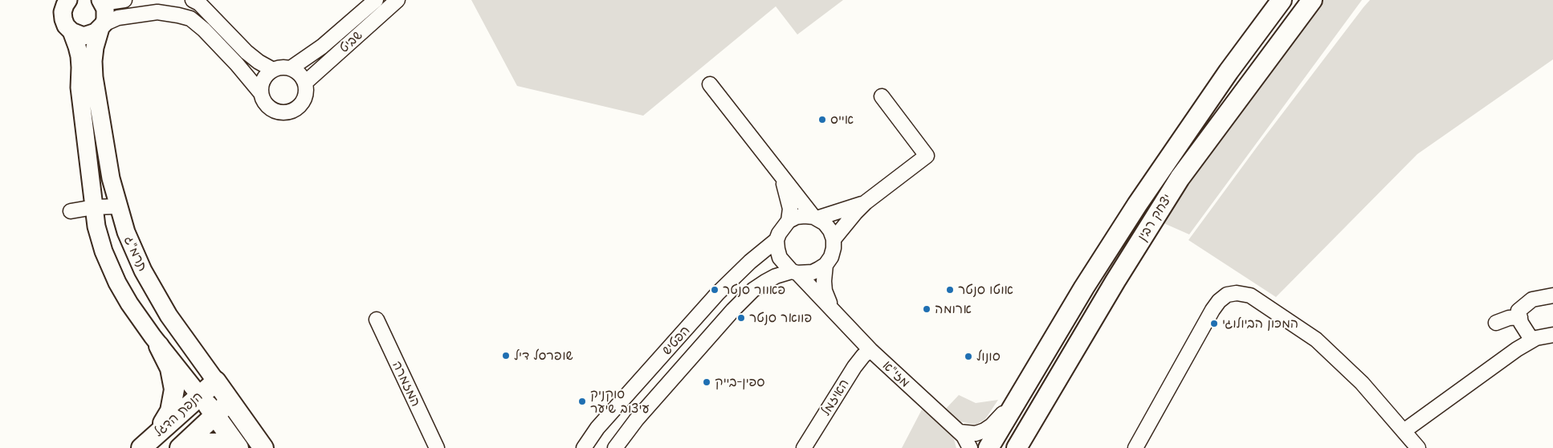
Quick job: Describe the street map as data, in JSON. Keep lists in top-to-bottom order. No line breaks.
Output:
{"streets":{"main road":["יצחק רבין","תרמ\"ג","הנפת הדגל"],"street":["שביט","הפטיש","מזי\"א","המזמרה","האיזמל"]},"crossings":[["תרמ\"ג","הנפת הדגל"],["הפטיש","מזי\"א"],["מזי\"א","האיזמל"]],"places":["אייס","פאוור סנטר","אוטו סנטר","ארומה","פוואר סנטר","המכון הביולוגי","שופרסל דיל","סונול","ספין-בייק","סוקניק עיצוב שיער"]}
